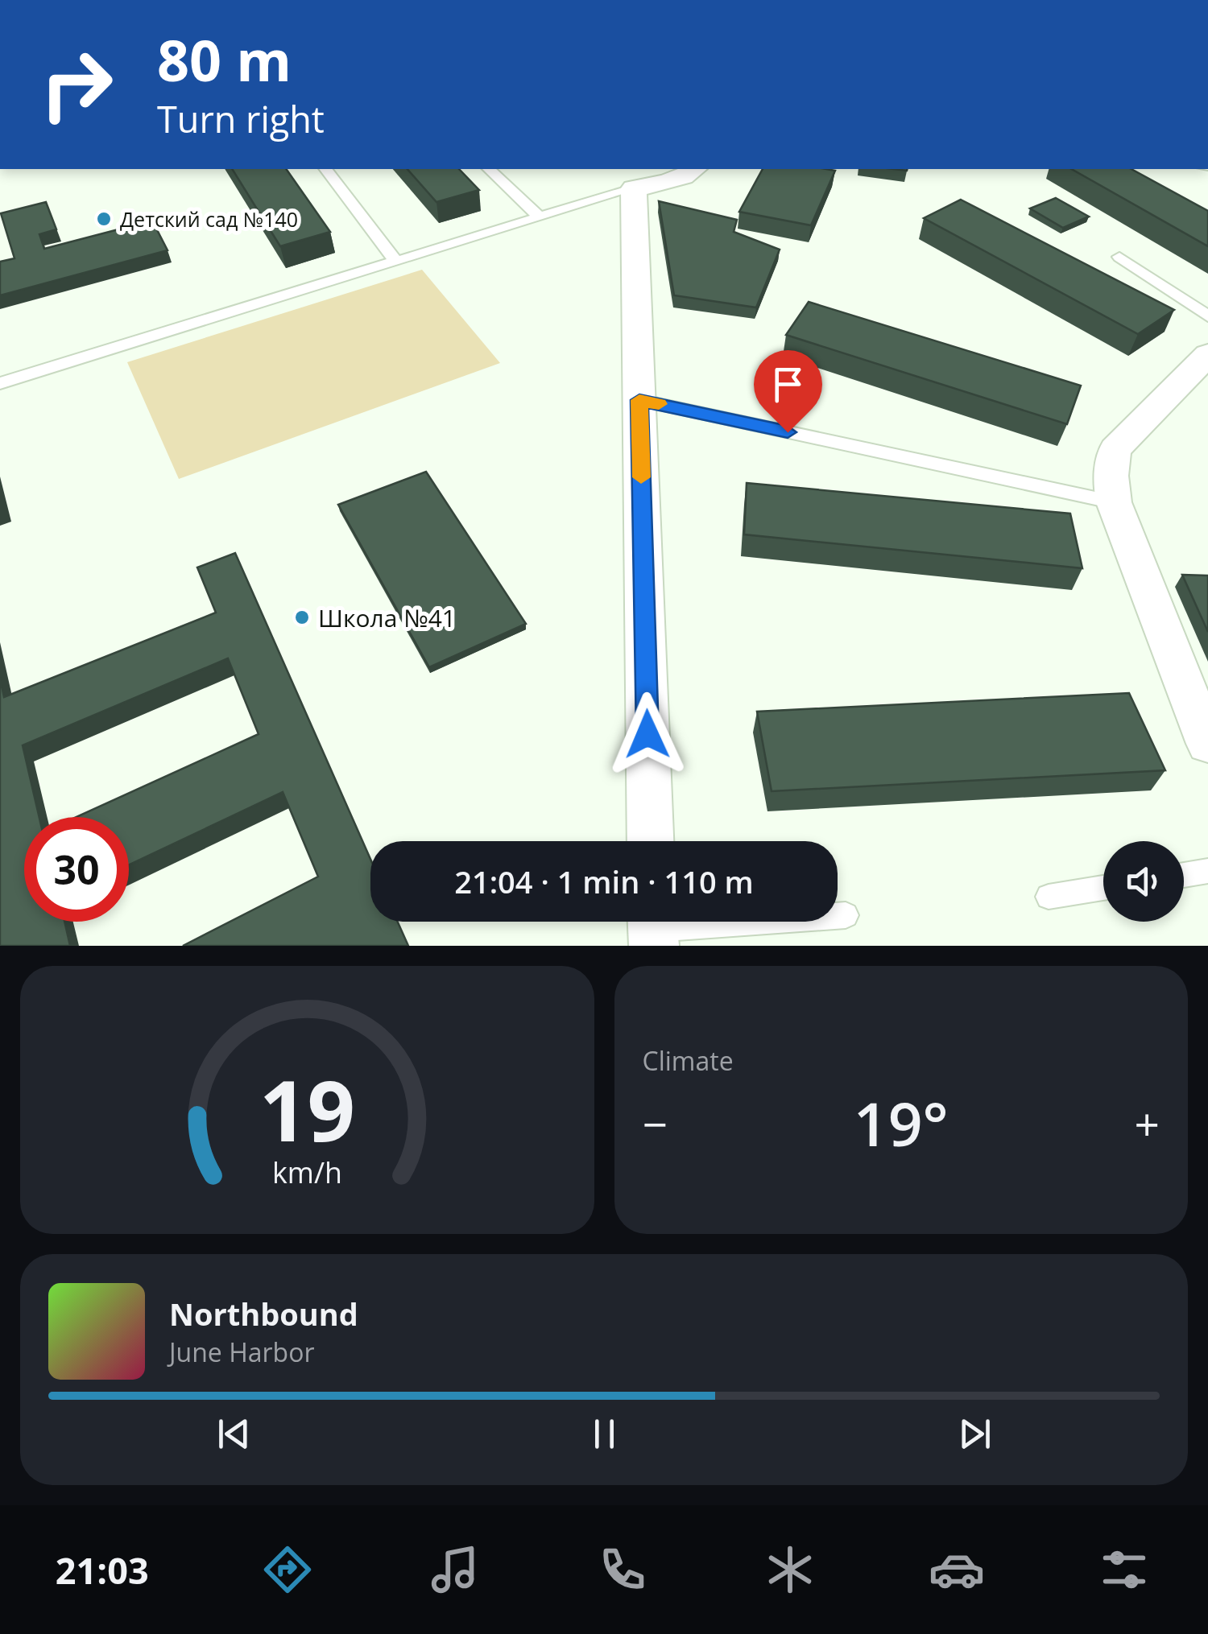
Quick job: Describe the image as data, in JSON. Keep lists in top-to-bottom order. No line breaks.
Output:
{"places":["Детский сад №140","Школа №41"],"page":{"turn":["80 m","Turn right"],"limit":"30","trip":"21:04 · 1 min · 110 m","tile":"Climate","heat":["−","19°","+"],"song":["Northbound","June Harbor"],"tabs":"21:03","gauge":["19","km/h"]}}
